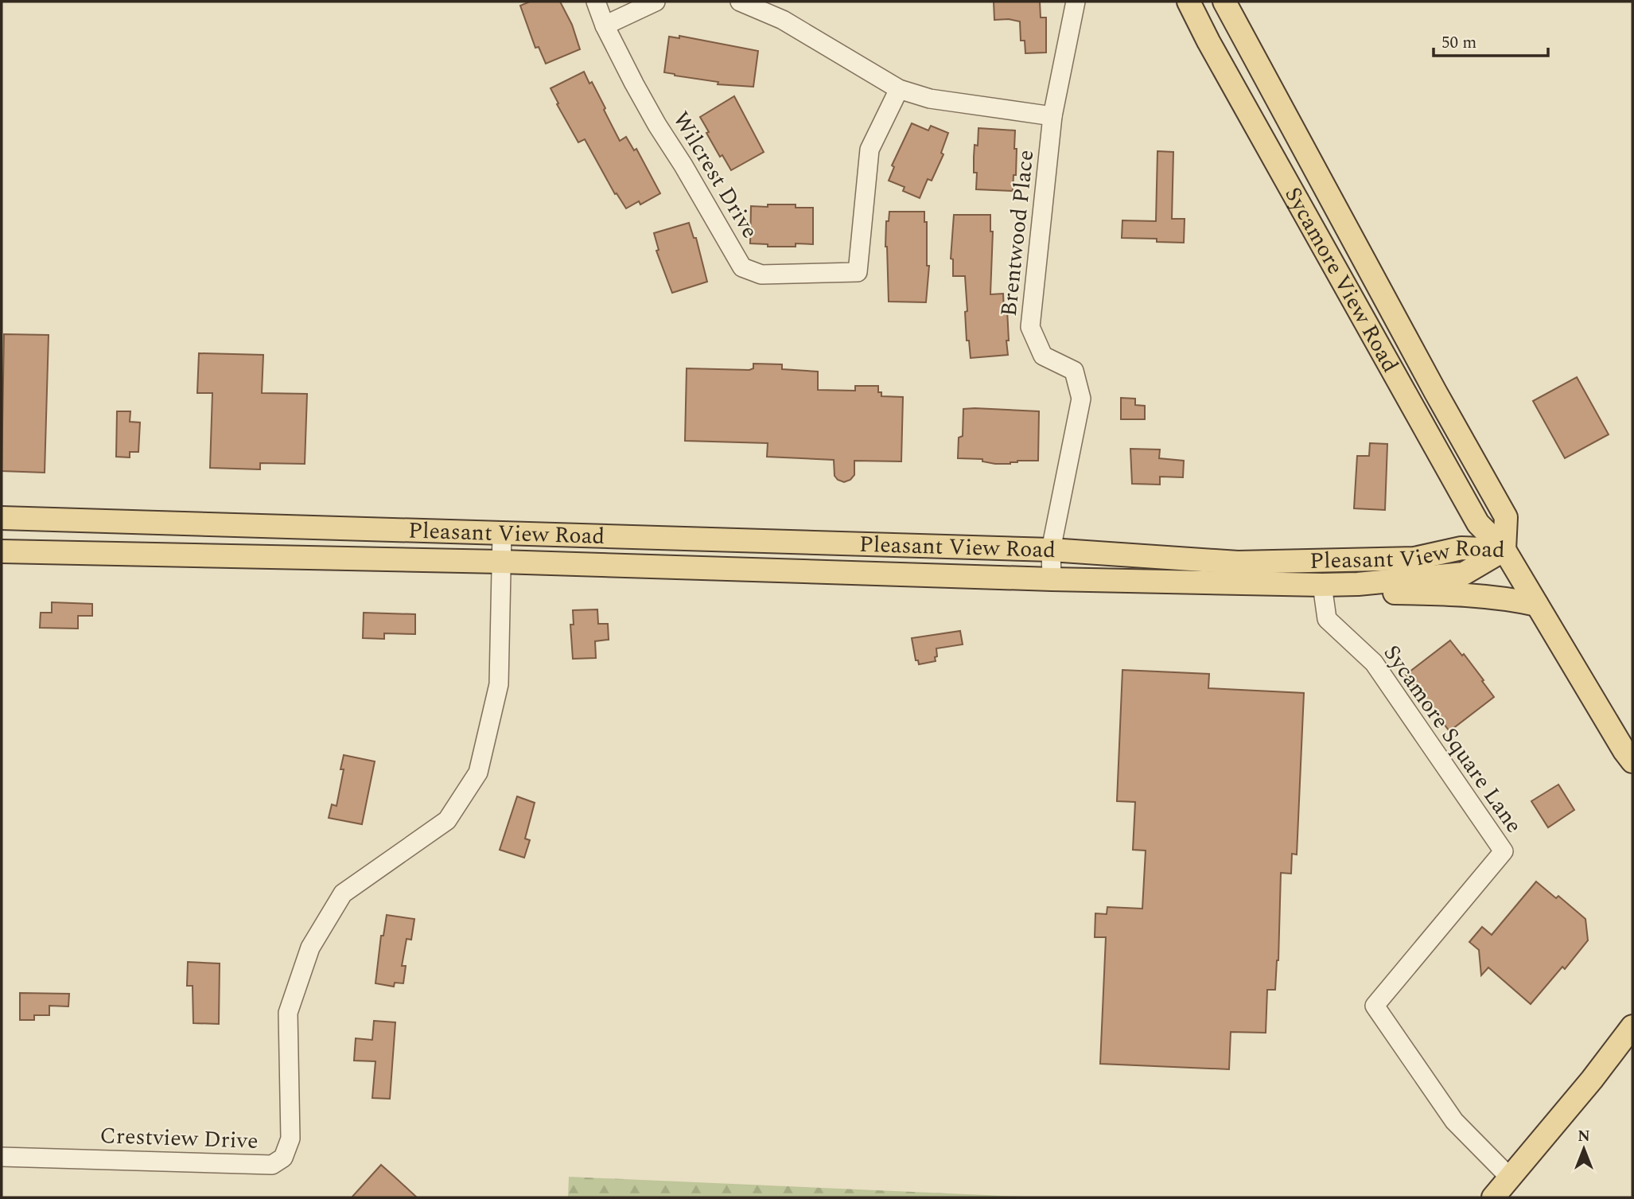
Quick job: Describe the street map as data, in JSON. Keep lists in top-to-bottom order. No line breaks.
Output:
{"streets":{"main road":["Sycamore View Road","Pleasant View Road"],"street":["Wilcrest Drive","Brentwood Place","Sycamore Square Lane","Crestview Drive"]},"crossings":[["Brentwood Place","Pleasant View Road"],["Sycamore View Road","Pleasant View Road"],["Pleasant View Road","Sycamore Square Lane"],["Pleasant View Road","Crestview Drive"]],"scale_bar":"50 m","north":"top"}
